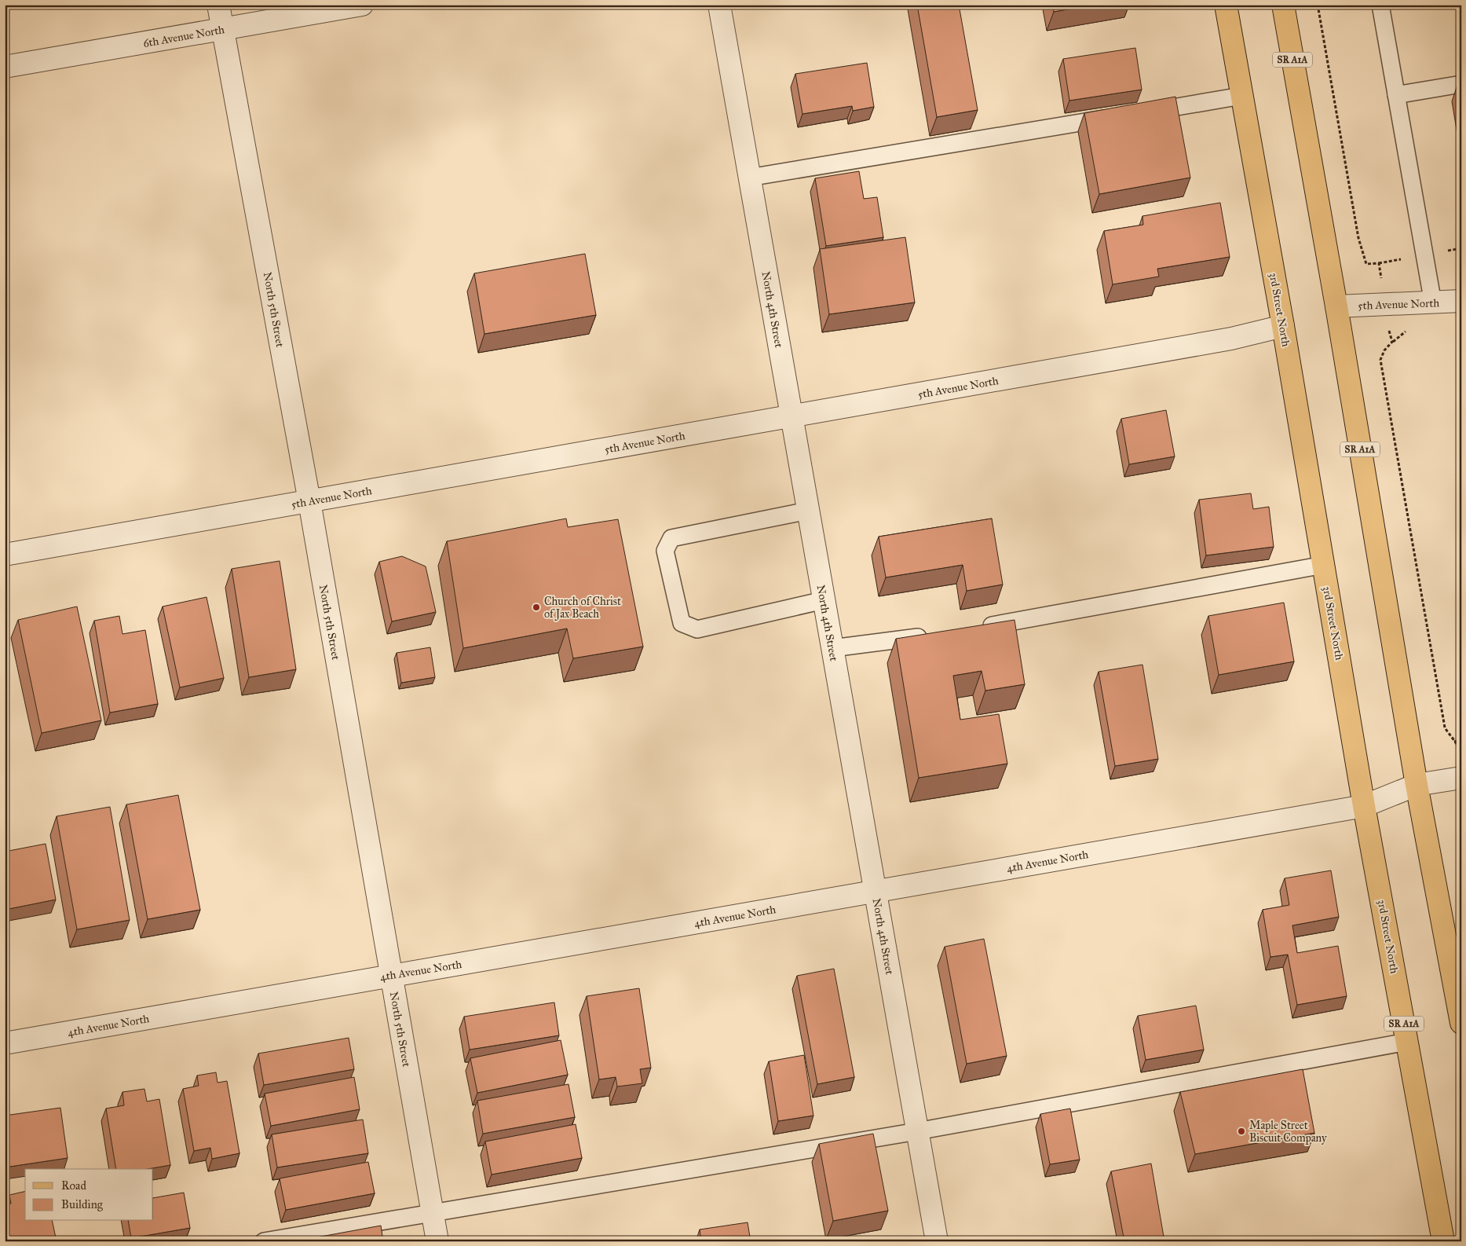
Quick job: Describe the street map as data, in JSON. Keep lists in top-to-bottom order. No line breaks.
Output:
{"streets":{"main road":["SR A1A","3rd Street North"],"street":["6th Avenue North","5th Avenue North","North 5th Street","North 4th Street","4th Avenue North"]},"crossings":[["6th Avenue North","North 5th Street"],["SR A1A","5th Avenue North"],["SR A1A","4th Avenue North"],["5th Avenue North","North 5th Street"],["5th Avenue North","North 4th Street"],["5th Avenue North","3rd Street North"],["North 5th Street","4th Avenue North"],["North 4th Street","4th Avenue North"],["3rd Street North","4th Avenue North"]],"places":["Church of Christ of Jax Beach","Maple Street Biscuit Company"],"legend":["Road","Building"]}
